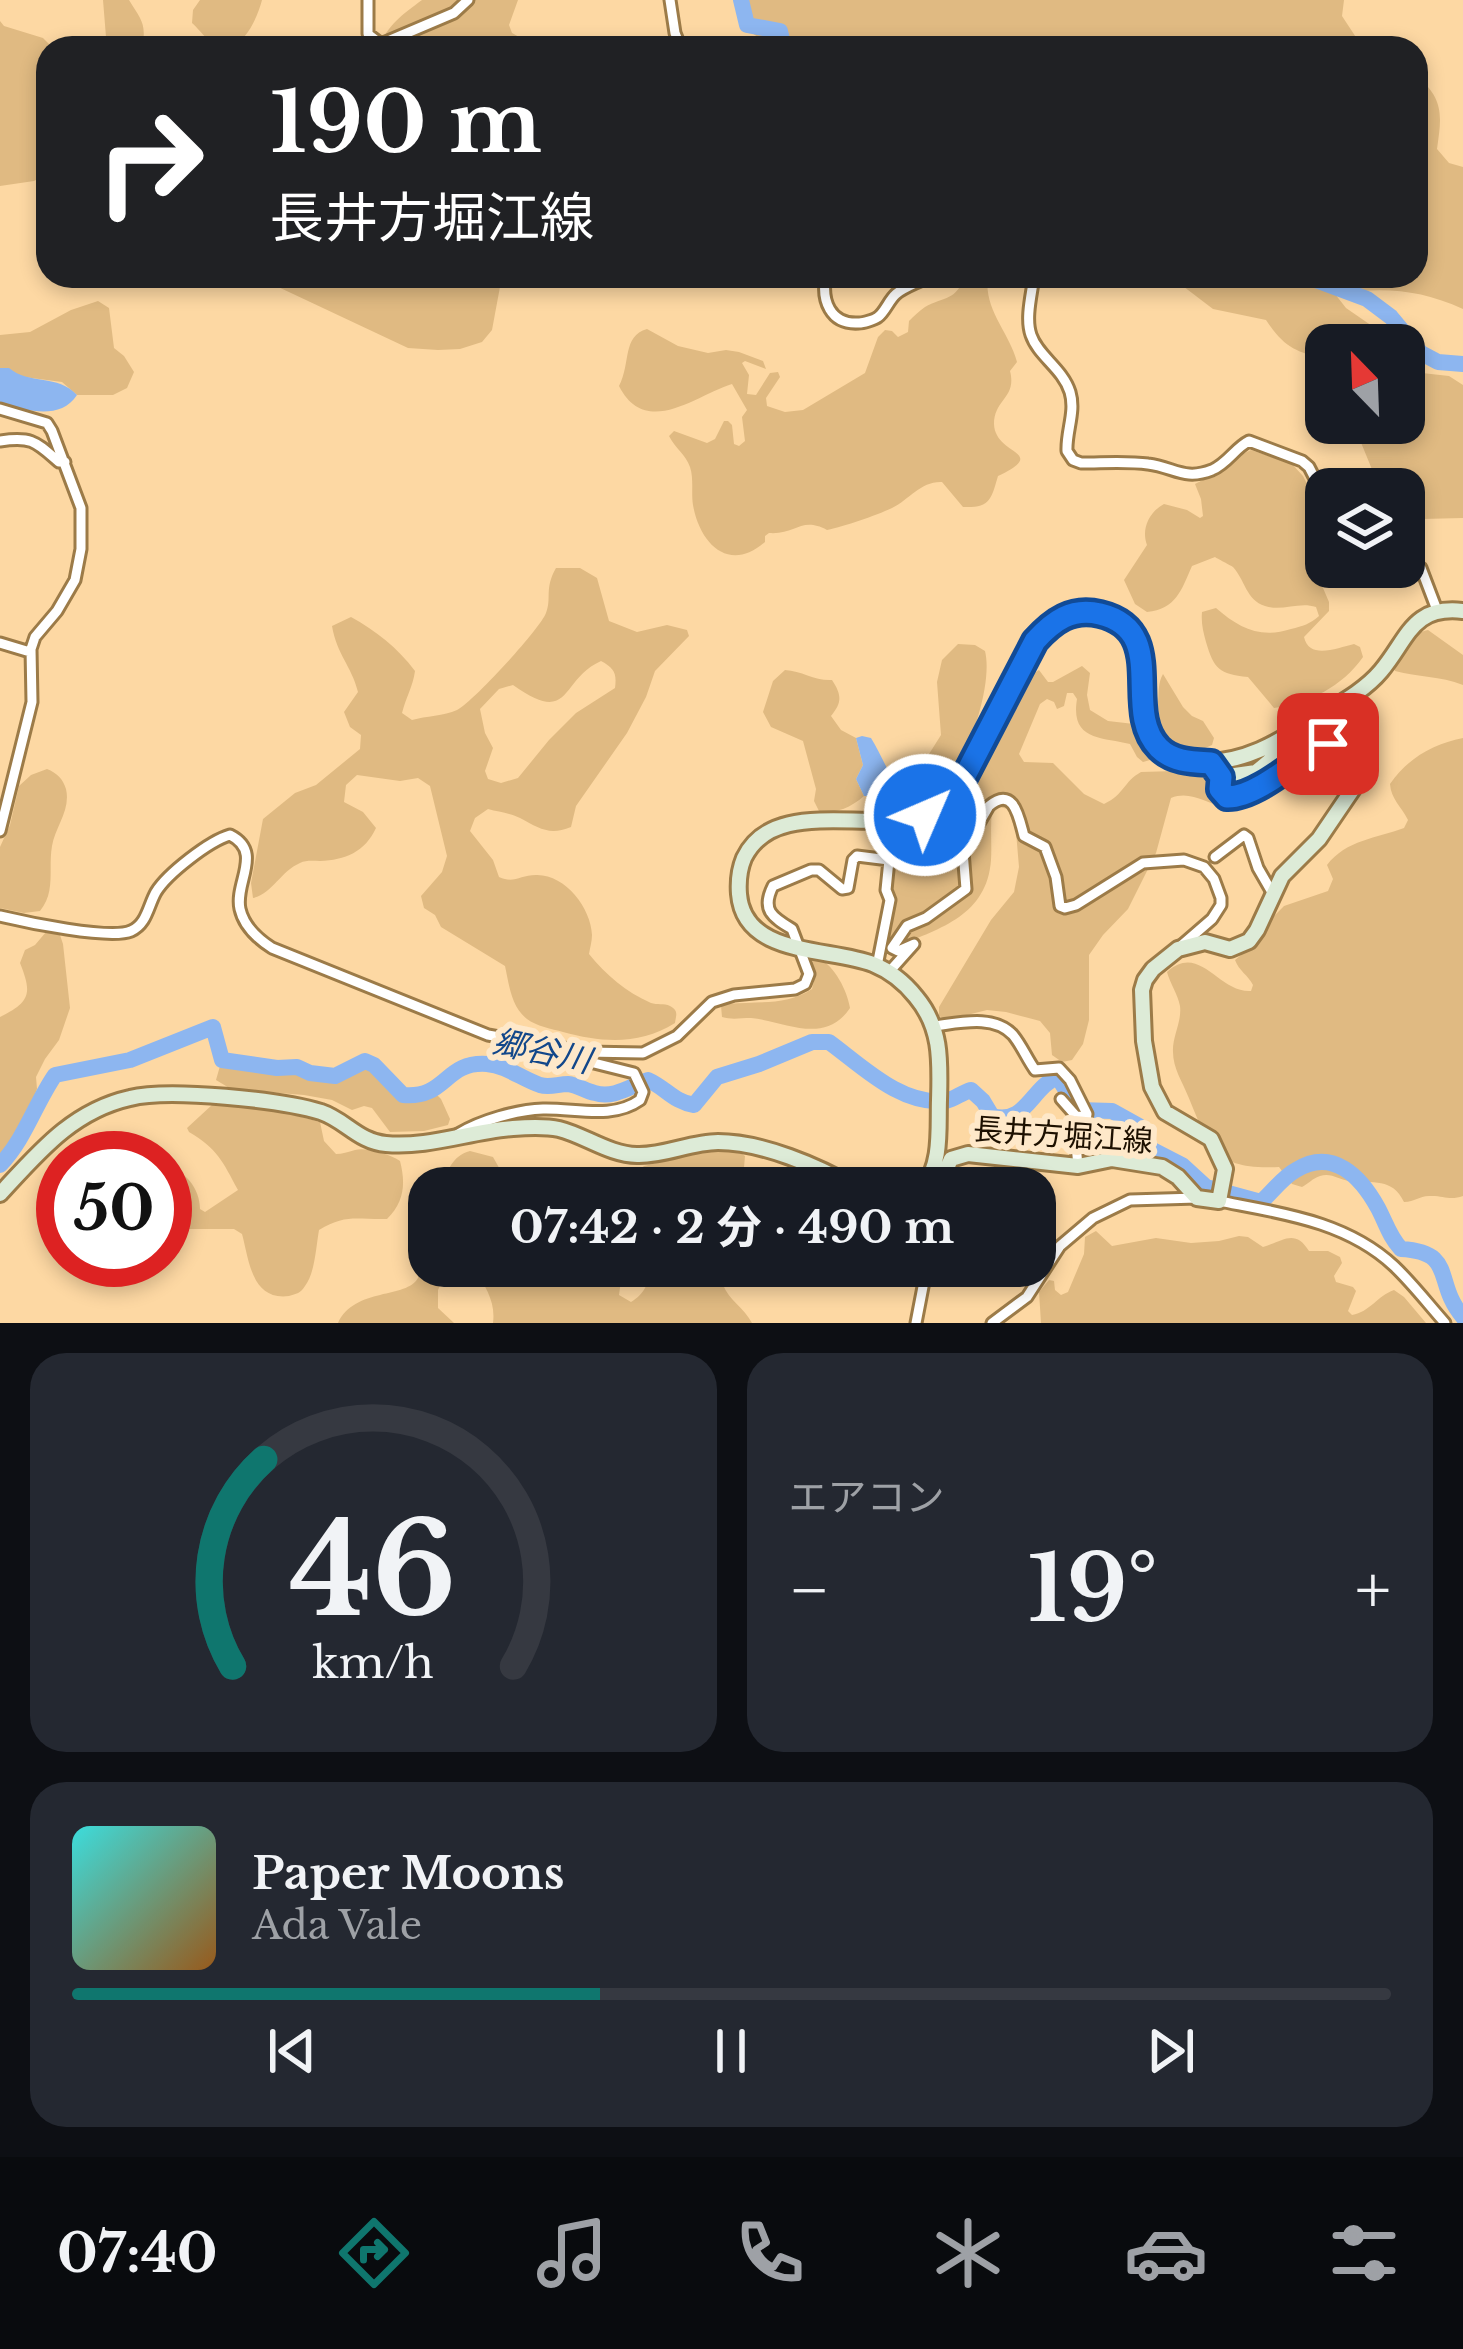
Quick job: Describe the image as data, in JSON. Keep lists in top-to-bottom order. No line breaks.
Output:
{"streets":{"main road":["長井方堀江線"]},"water":["郷谷川"],"north":"top left","page":{"turn":["190 m","長井方堀江線"],"limit":"50","trip":"07:42 · 2 分 · 490 m","tile":"エアコン","heat":["−","19°","+"],"song":["Paper Moons","Ada Vale"],"tabs":"07:40","gauge":["46","km/h"]}}
